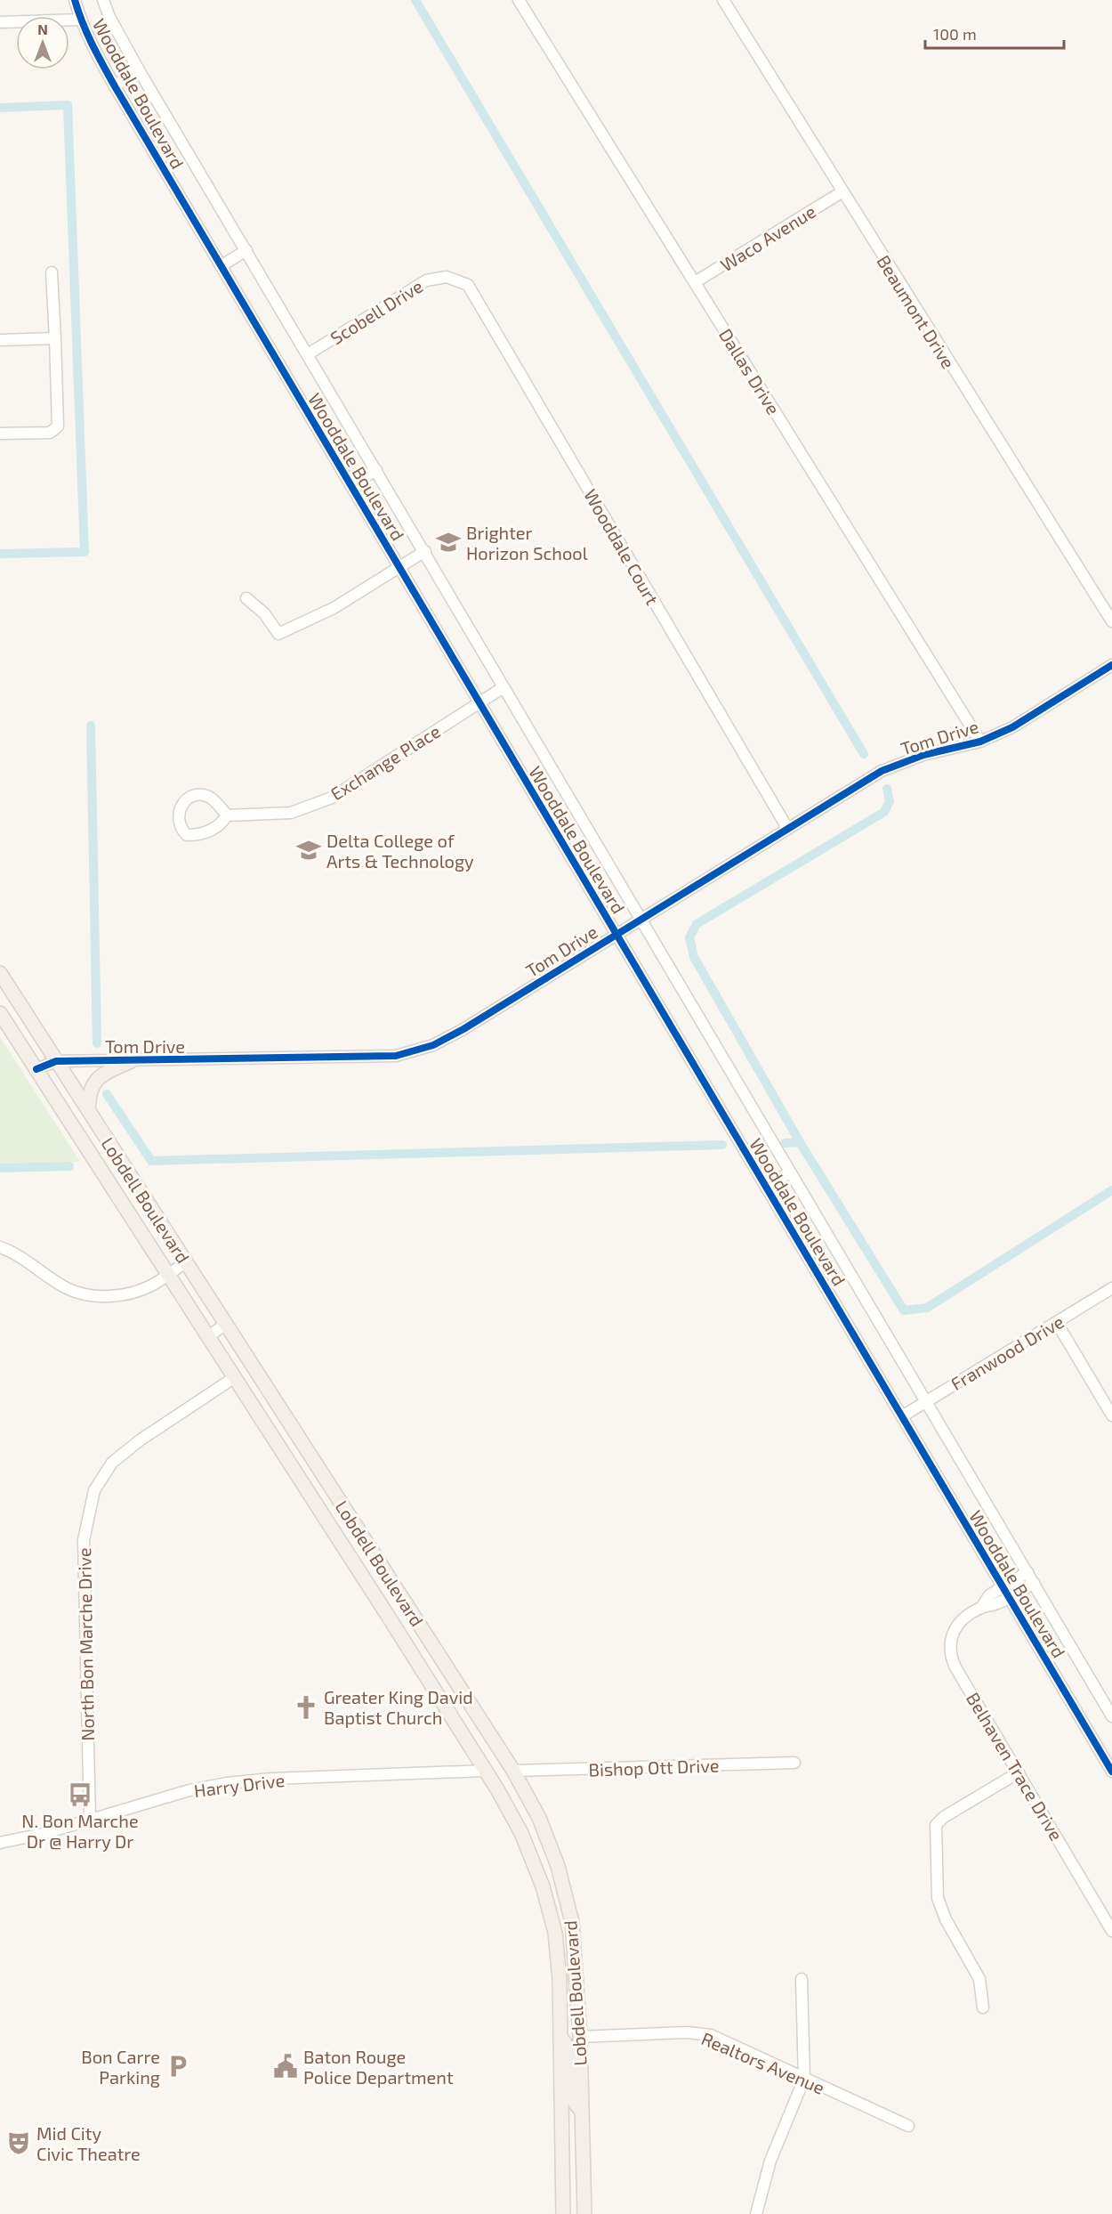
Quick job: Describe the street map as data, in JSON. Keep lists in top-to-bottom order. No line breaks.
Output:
{"streets":{"main road":["Lobdell Boulevard"],"street":["Wooddale Boulevard","Waco Avenue","Scobell Drive","Beaumont Drive","Dallas Drive","Wooddale Court","Tom Drive","Exchange Place","Franwood Drive","North Bon Marche Drive","Belhaven Trace Drive","Bishop Ott Drive","Harry Drive","Realtors Avenue"]},"crossings":[["Wooddale Boulevard","Scobell Drive"],["Wooddale Boulevard","Tom Drive"],["Wooddale Boulevard","Exchange Place"],["Wooddale Boulevard","Franwood Drive"],["Waco Avenue","Beaumont Drive"],["Waco Avenue","Dallas Drive"],["Scobell Drive","Wooddale Court"],["Dallas Drive","Tom Drive"],["Wooddale Court","Tom Drive"],["Tom Drive","Lobdell Boulevard"],["Lobdell Boulevard","North Bon Marche Drive"],["Lobdell Boulevard","Bishop Ott Drive"],["Lobdell Boulevard","Harry Drive"],["Lobdell Boulevard","Realtors Avenue"],["North Bon Marche Drive","Harry Drive"]],"places":{"school or university":["Brighter Horizon School","Delta College of Arts & Technology"],"church":["Greater King David Baptist Church"],"bus stop":["N. Bon Marche Dr @ Harry Dr"],"parking":["Bon Carre Parking"],"public building":["Baton Rouge Police Department"],"theatre":["Mid City Civic Theatre"]},"scale_bar":"100 m","north":"top"}
